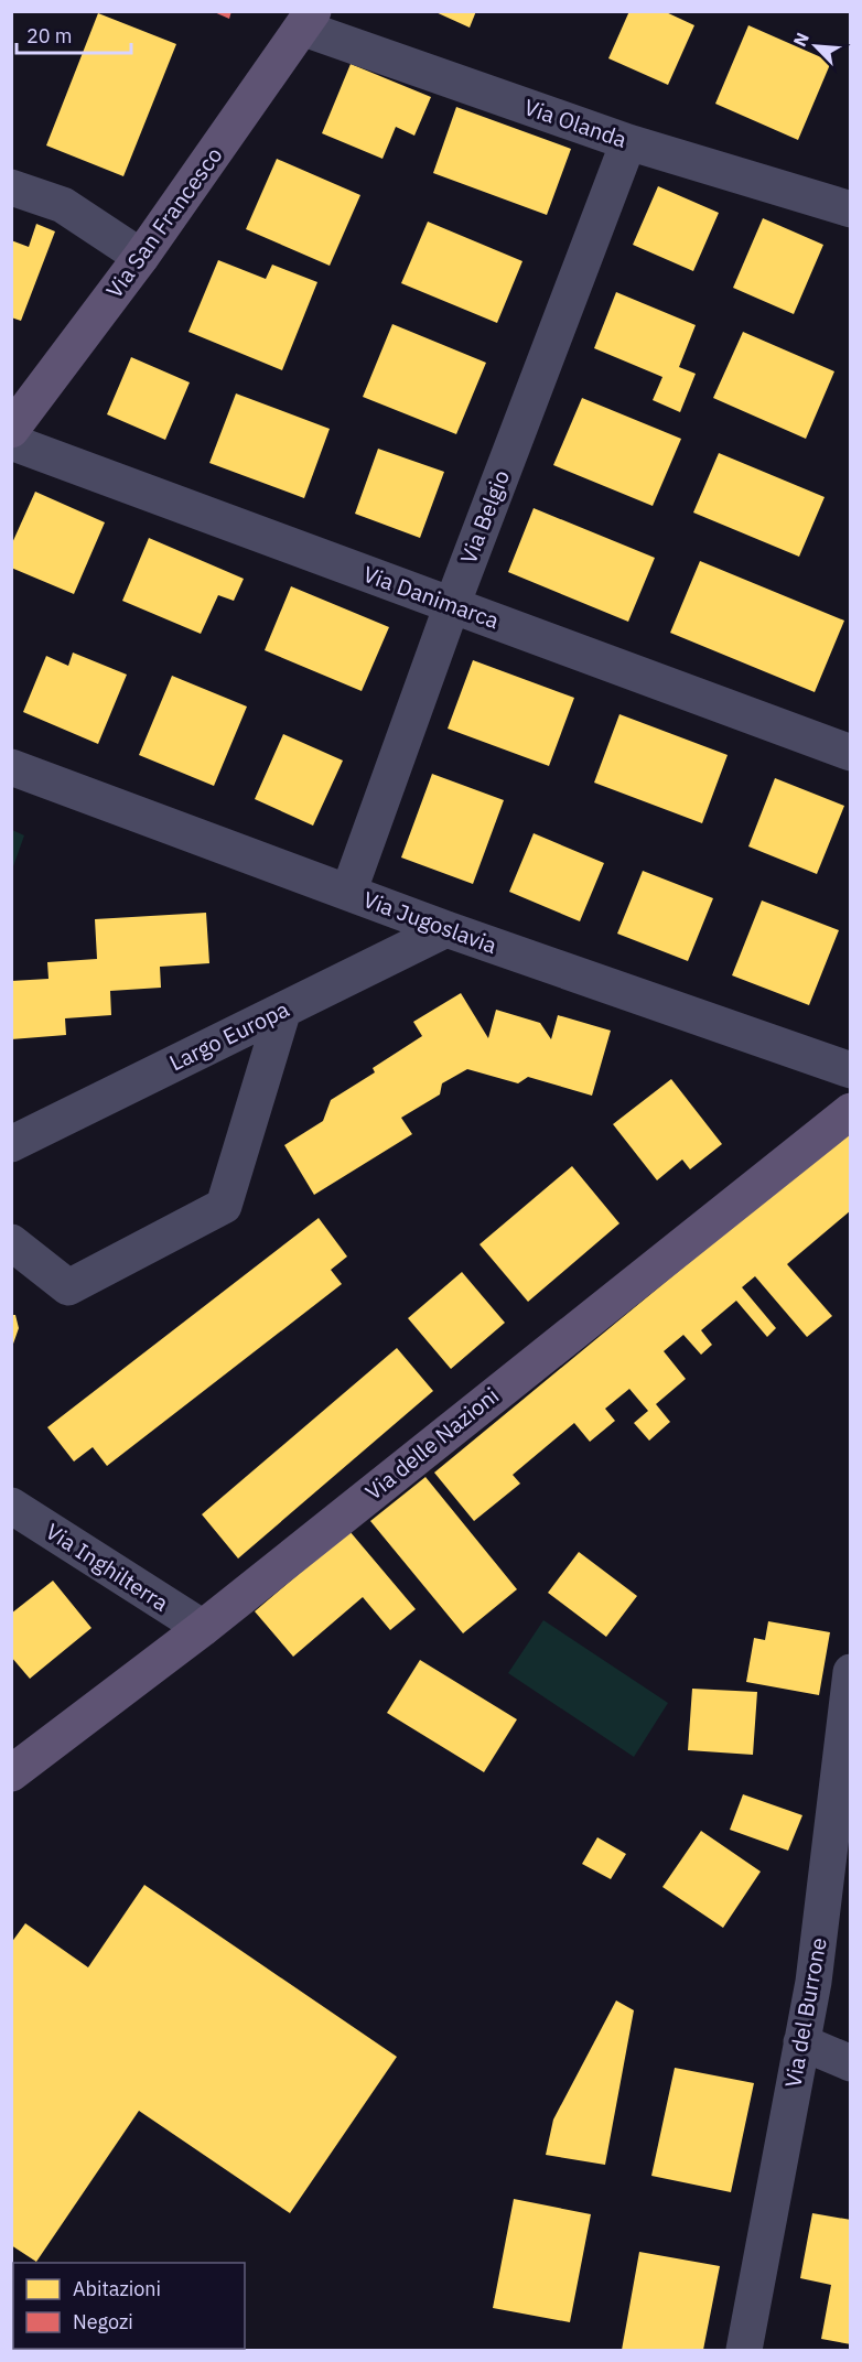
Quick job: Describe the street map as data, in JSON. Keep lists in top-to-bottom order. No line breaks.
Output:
{"streets":{"main road":["Via San Francesco","Via delle Nazioni"],"street":["Via Olanda","Via Belgio","Via Danimarca","Via Jugoslavia","Largo Europa","Via Inghilterra","Via del Burrone"]},"crossings":[["Via Olanda","Via San Francesco"],["Via Olanda","Via Belgio"],["Via Belgio","Via Danimarca"],["Via Belgio","Via Jugoslavia"],["Via Jugoslavia","Largo Europa"],["Via delle Nazioni","Via Inghilterra"]],"legend":["Abitazioni","Negozi"],"scale_bar":"20 m","north":"top left"}
